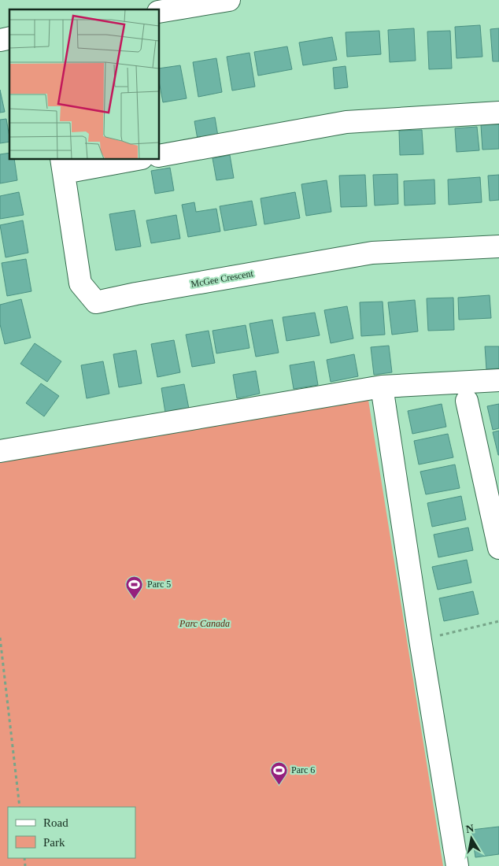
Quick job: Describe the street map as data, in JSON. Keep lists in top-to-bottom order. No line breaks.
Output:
{"streets":{"street":["McGee Crescent"]},"parks":["Parc Canada"],"places":{"sports":["Parc 5","Parc 6"]},"legend":["Road","Park"],"north":"top"}
